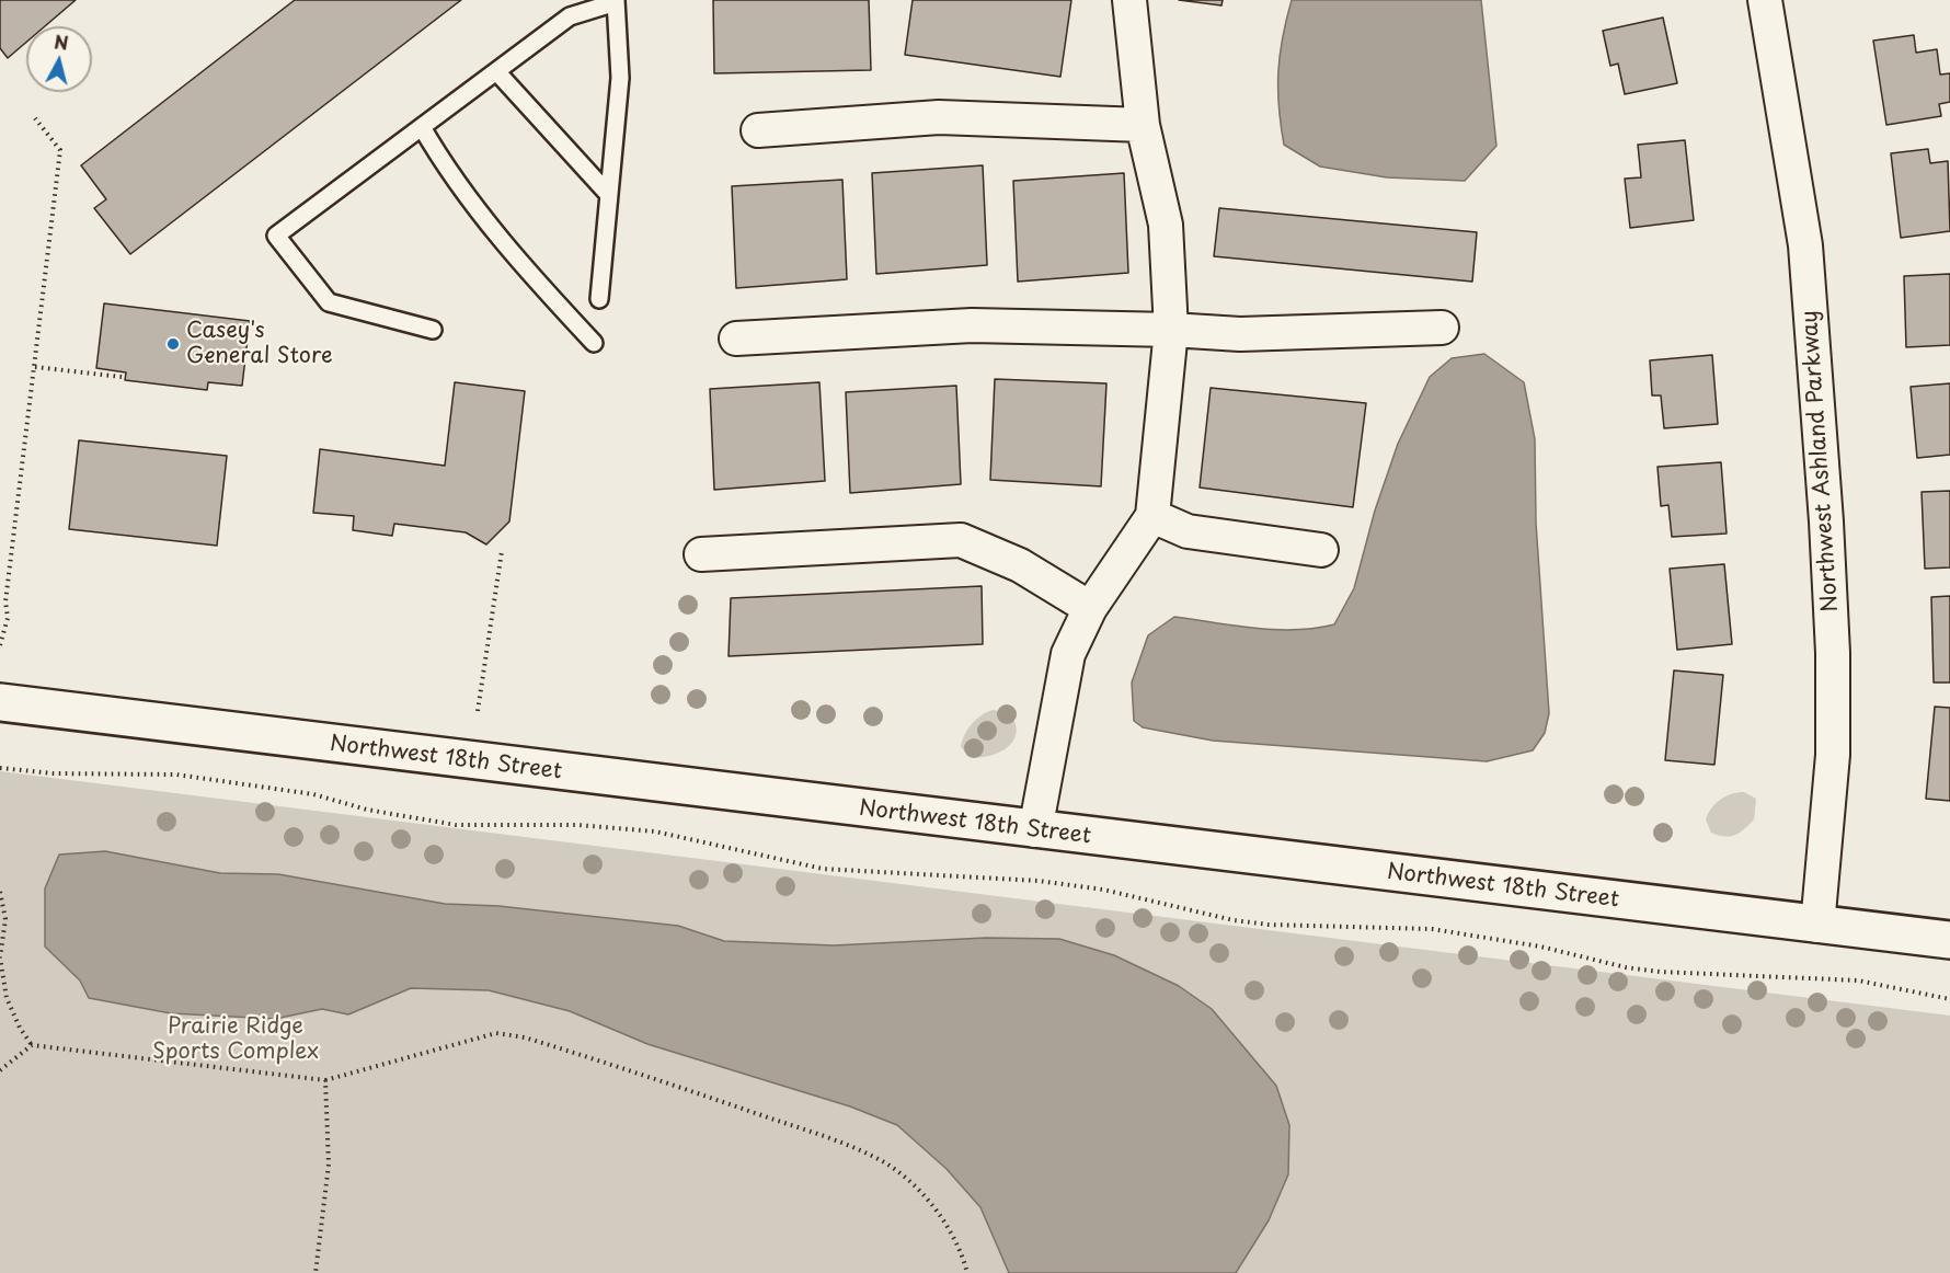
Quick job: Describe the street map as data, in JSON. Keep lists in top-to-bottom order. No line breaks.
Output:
{"streets":{"main road":["Northwest 18th Street"],"street":["Northwest Ashland Parkway"]},"crossings":[["Northwest Ashland Parkway","Northwest 18th Street"]],"parks":["Prairie Ridge Sports Complex"],"places":["Casey's General Store"],"north":"top"}
